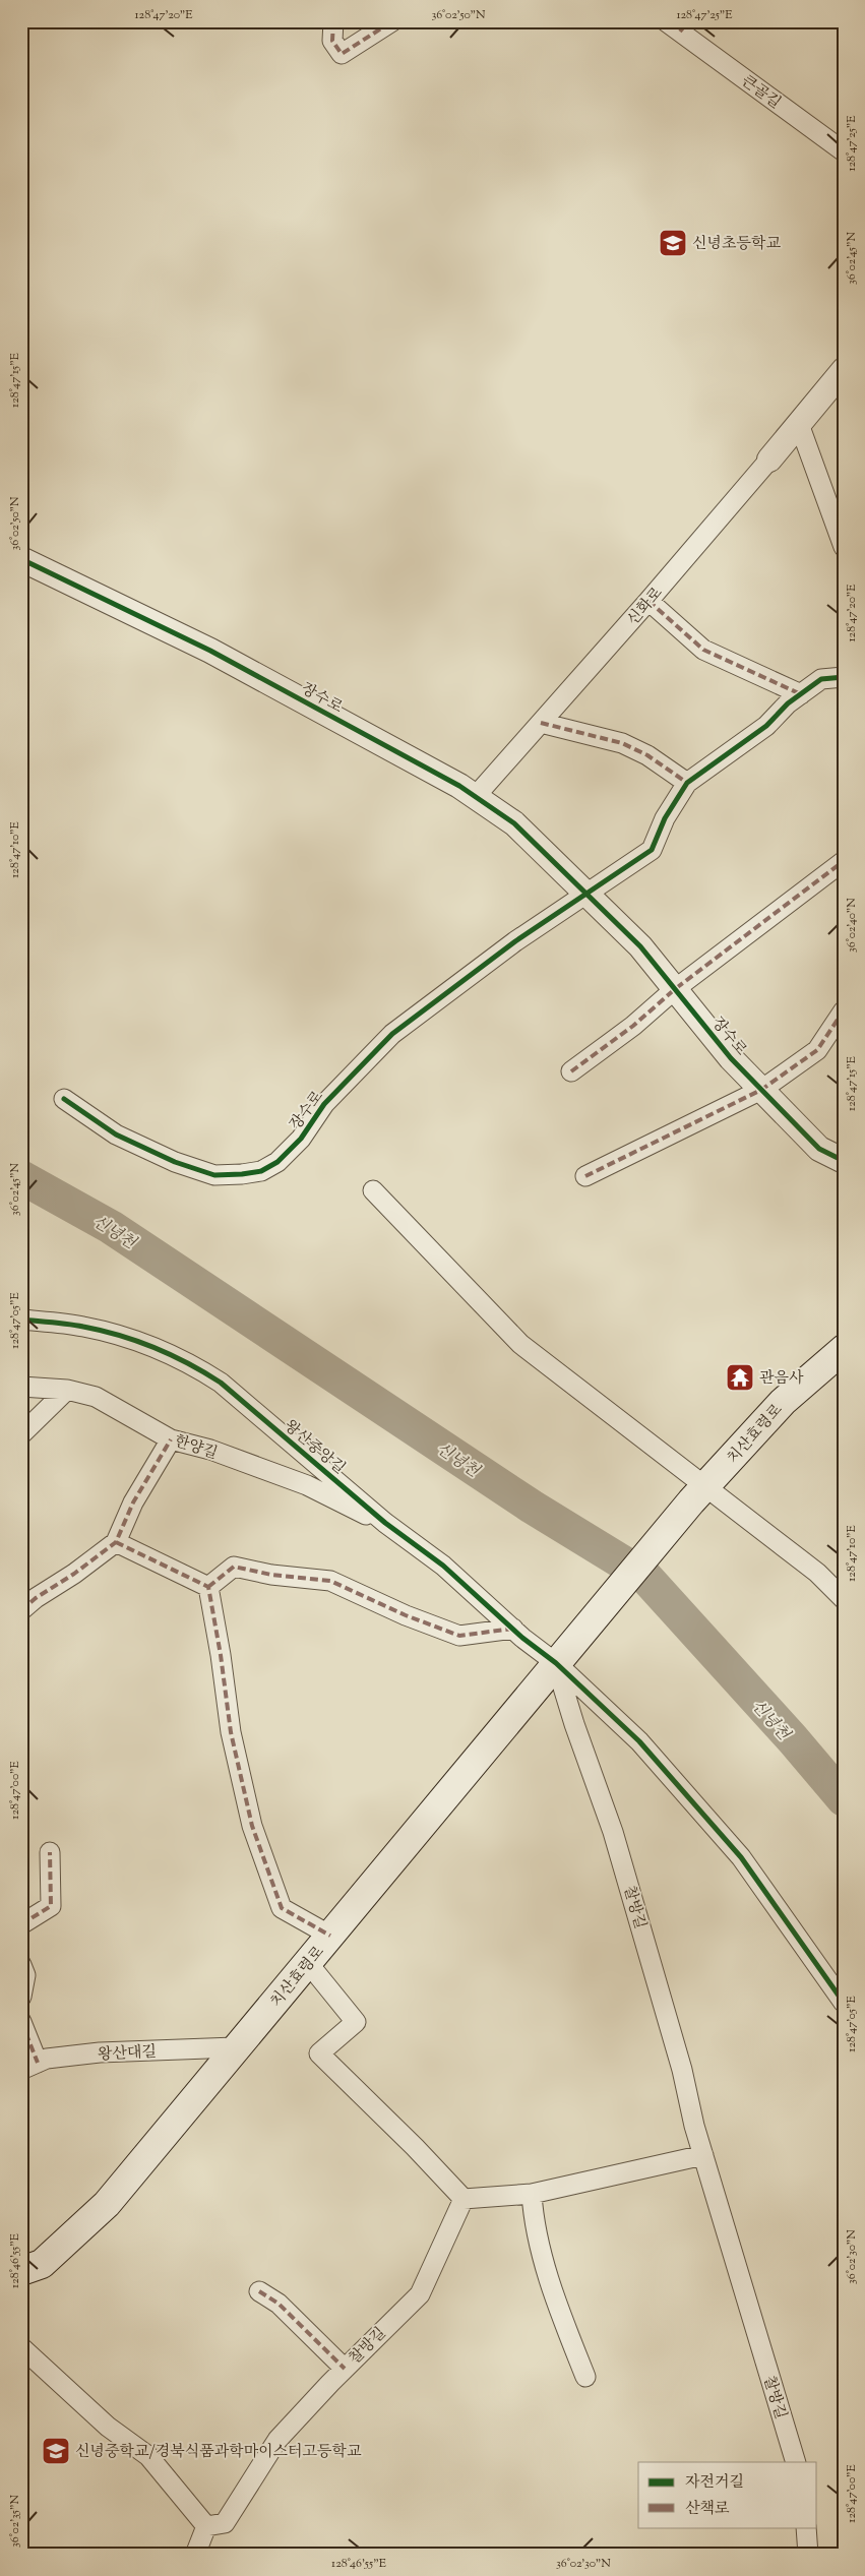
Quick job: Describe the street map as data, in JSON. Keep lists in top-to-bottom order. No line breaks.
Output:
{"streets":{"main road":["치산효령로"],"street":["큰골길","신화로","장수로","한양길","왕산중앙길","찰방길","왕산대길"]},"crossings":[["신화로","장수로"],["치산효령로","왕산중앙길"],["치산효령로","찰방길"],["치산효령로","왕산대길"],["한양길","왕산중앙길"],["왕산중앙길","찰방길"]],"water":["신녕천"],"places":{"school or university":["신녕초등학교","신녕중학교/경북식품과학마이스터고등학교"],"temple":["관음사"]},"legend":["자전거길","산책로"],"coordinates":["128°47'20\"E","36°02'50\"N","128°47'25\"E","36°02'45\"N","128°47'15\"E","128°47'10\"E","36°02'40\"N","128°47'05\"E","128°47'00\"E","36°02'30\"N","128°46'55\"E","36°02'35\"N"]}
